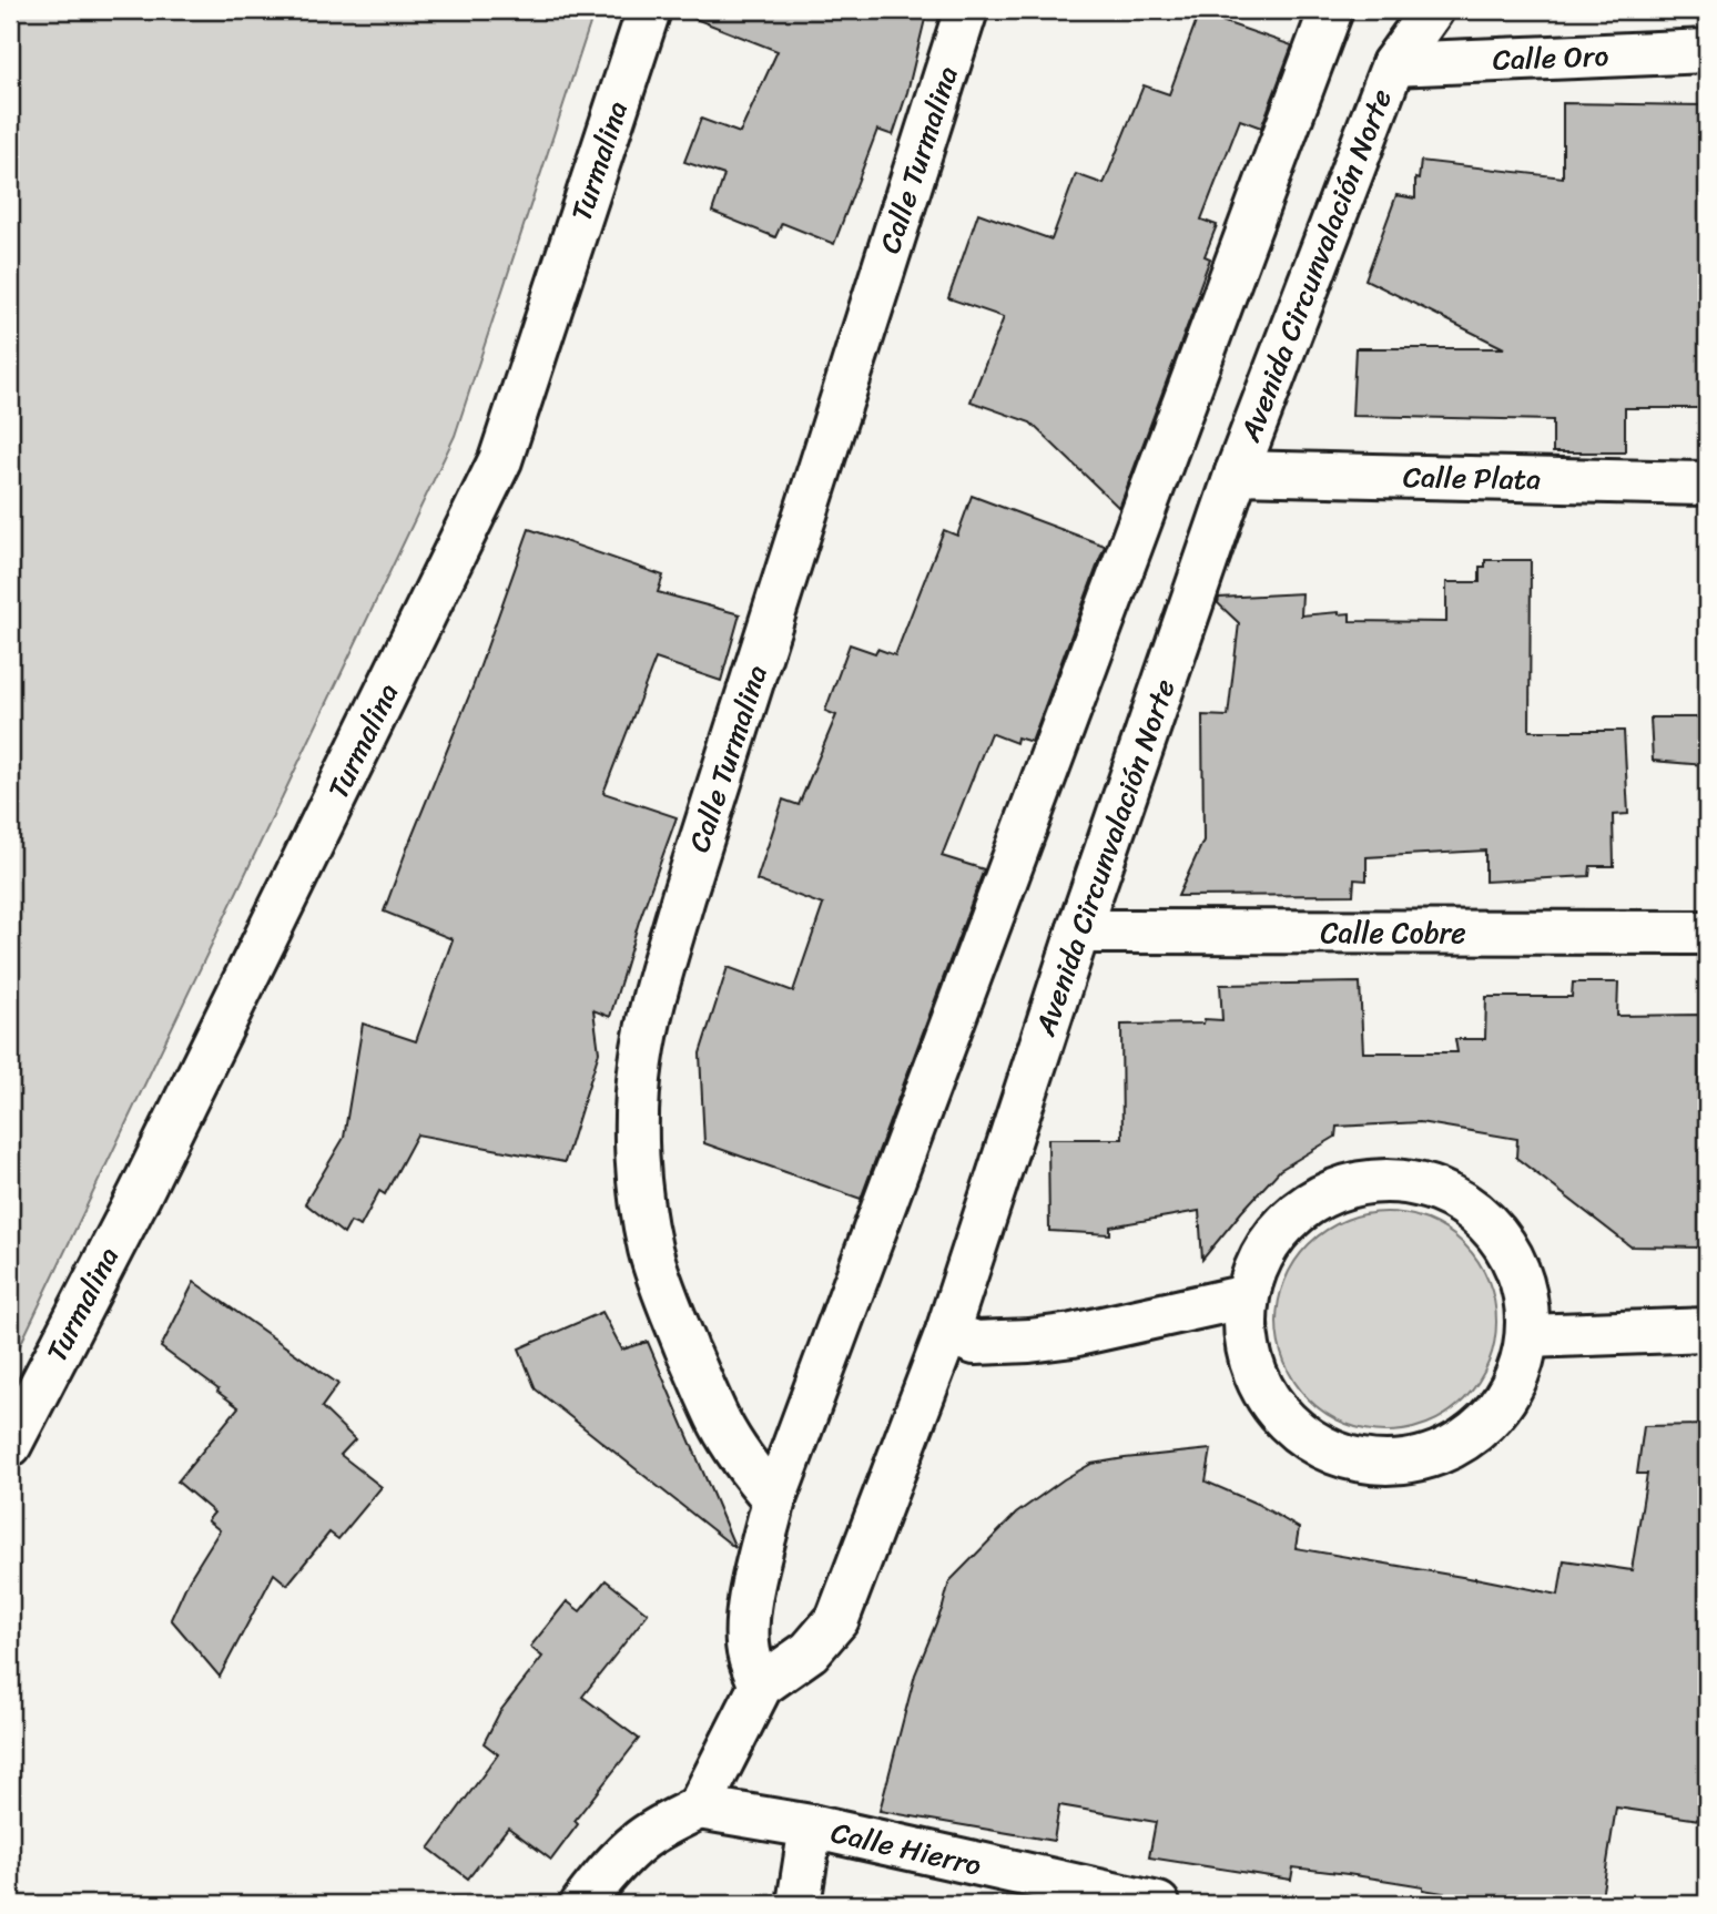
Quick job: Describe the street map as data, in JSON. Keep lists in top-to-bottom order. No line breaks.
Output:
{"streets":{"street":["Calle Oro","Calle Turmalina","Turmalina","Avenida Circunvalación Norte","Calle Plata","Calle Cobre","Calle Hierro"]},"crossings":[["Calle Oro","Avenida Circunvalación Norte"],["Avenida Circunvalación Norte","Calle Plata"],["Avenida Circunvalación Norte","Calle Cobre"],["Avenida Circunvalación Norte","Calle Hierro"]]}
